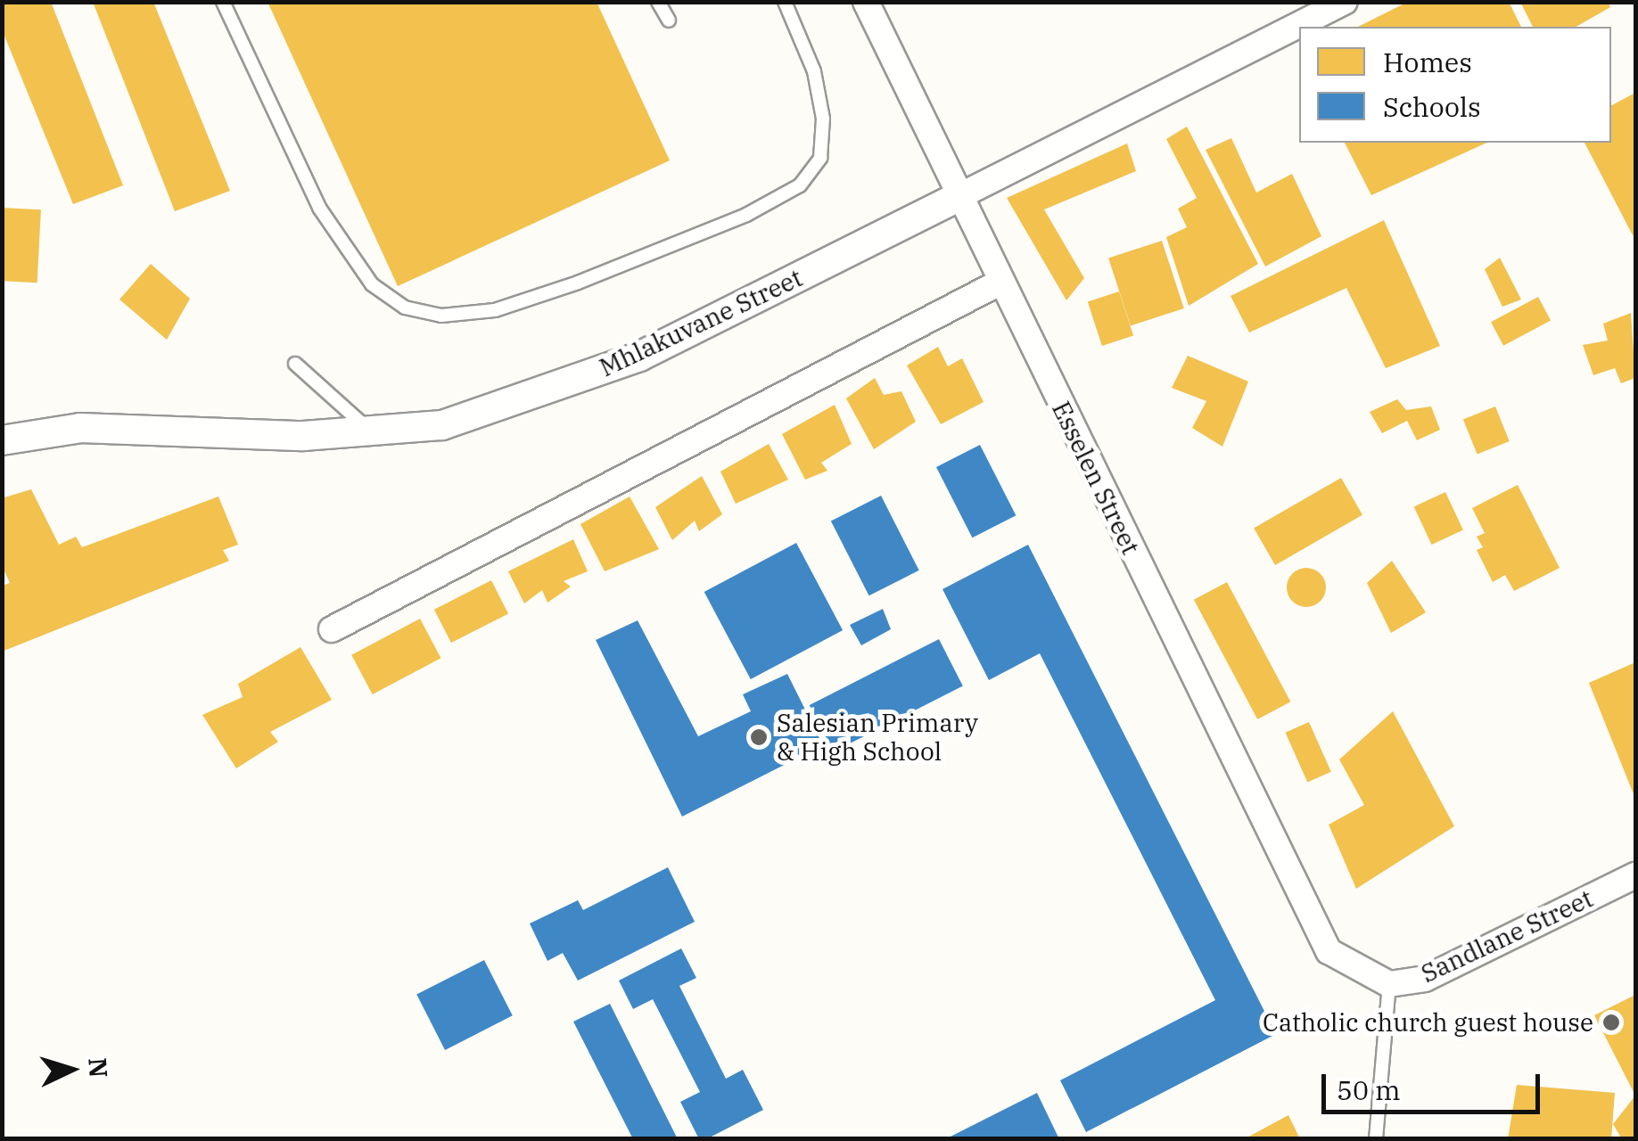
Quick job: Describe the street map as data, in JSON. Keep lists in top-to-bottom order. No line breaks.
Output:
{"streets":{"street":["Mhlakuvane Street","Esselen Street","Sandlane Street"]},"crossings":[["Mhlakuvane Street","Esselen Street"],["Esselen Street","Sandlane Street"]],"places":["Salesian Primary & High School","Catholic church guest house"],"legend":["Homes","Schools"],"scale_bar":"50 m","north":"right"}
